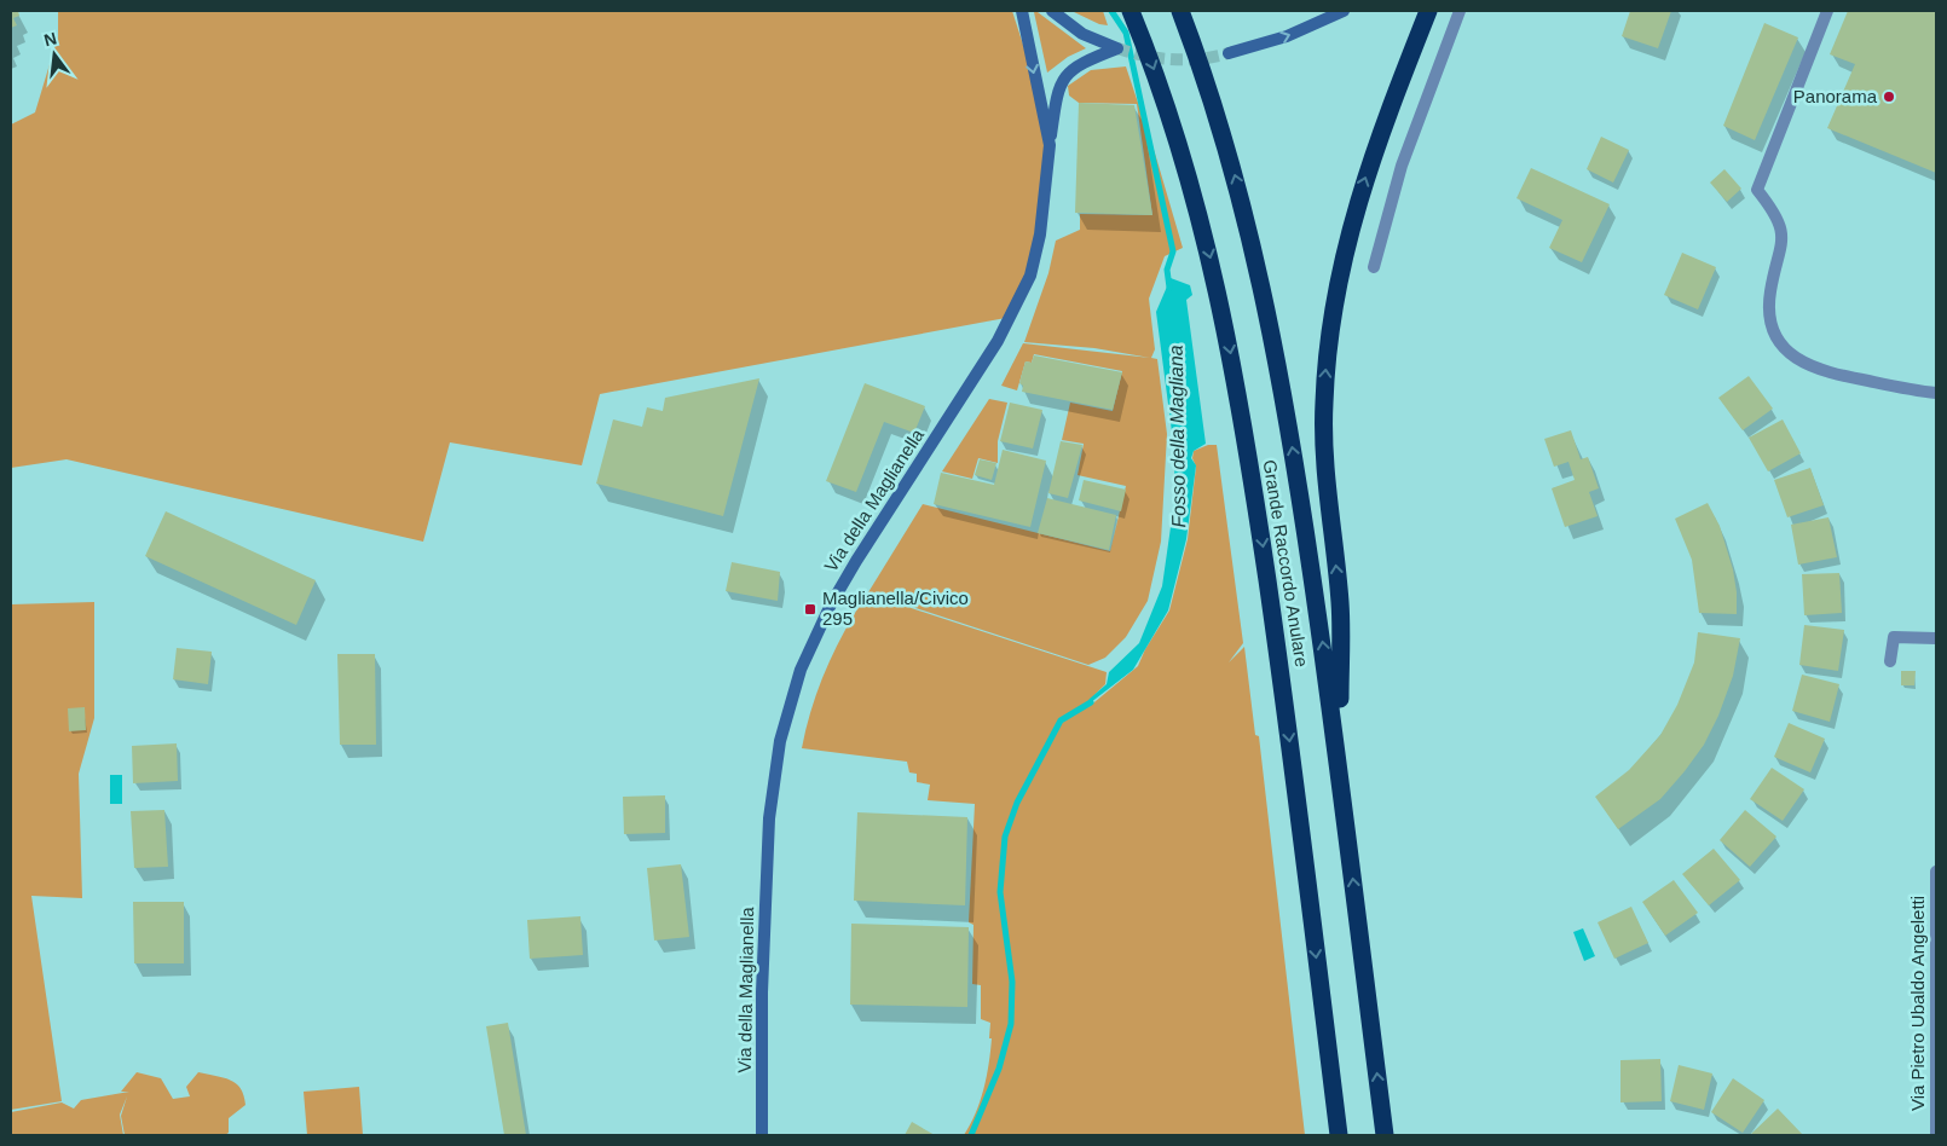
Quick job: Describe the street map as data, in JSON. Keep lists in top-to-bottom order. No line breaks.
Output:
{"streets":{"highway":["Grande Raccordo Anulare"],"main road":["Via della Maglianella"],"street":["Via Pietro Ubaldo Angeletti"]},"water":["Fosso della Magliana"],"places":{"other":["Panorama"],"transit":["Maglianella/Civico 295"]},"north":"top"}
